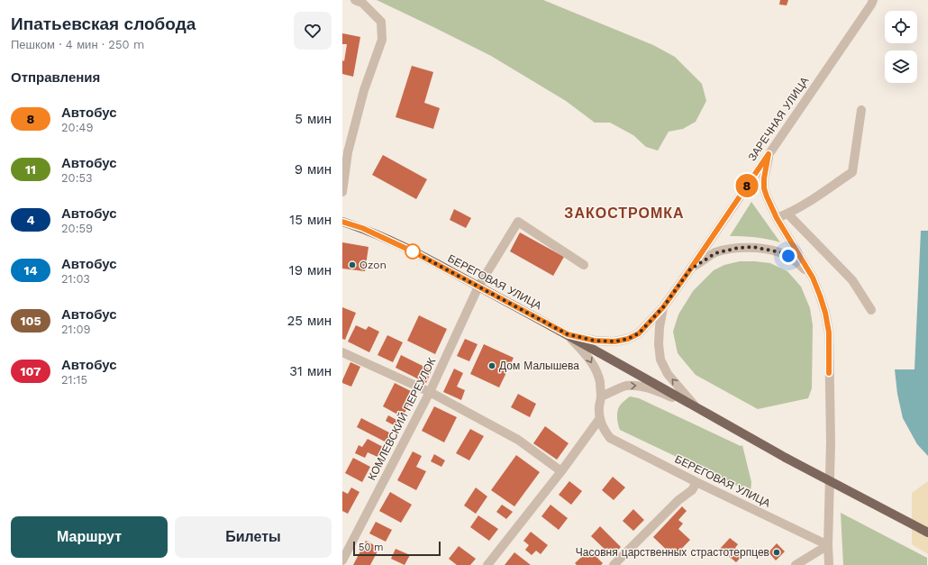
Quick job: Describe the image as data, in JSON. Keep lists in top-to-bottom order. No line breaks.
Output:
{"streets":{"main road":["БЕРЕГОВАЯ УЛИЦА"],"street":["ЗАРЕЧНАЯ УЛИЦА","КОМЛЕВСКИЙ ПЕРЕУЛОК"]},"crossings":[["ЗАРЕЧНАЯ УЛИЦА","БЕРЕГОВАЯ УЛИЦА"],["БЕРЕГОВАЯ УЛИЦА","КОМЛЕВСКИЙ ПЕРЕУЛОК"]],"districts":["ЗАКОСТРОМКА"],"places":["Ozon","Дом Малышева","Часовня царственных страстотерпцев"],"lines":["bus line 8"],"scale_bar":"50 m","page":{"heading":[["Ипатьевская слобода","Пешком · 4 мин · 250 m"],"Отправления"],"on_map":"8","list":[{"mark":"8","name":"Автобус","note":"20:49","value":"5 мин"},{"mark":"11","name":"Автобус","note":"20:53","value":"9 мин"},{"mark":"4","name":"Автобус","note":"20:59","value":"15 мин"},{"mark":"14","name":"Автобус","note":"21:03","value":"19 мин"},{"mark":"105","name":"Автобус","note":"21:09","value":"25 мин"},{"mark":"107","name":"Автобус","note":"21:15","value":"31 мин"}],"buttons":["Маршрут","Билеты"],"scale":"50 m"}}
